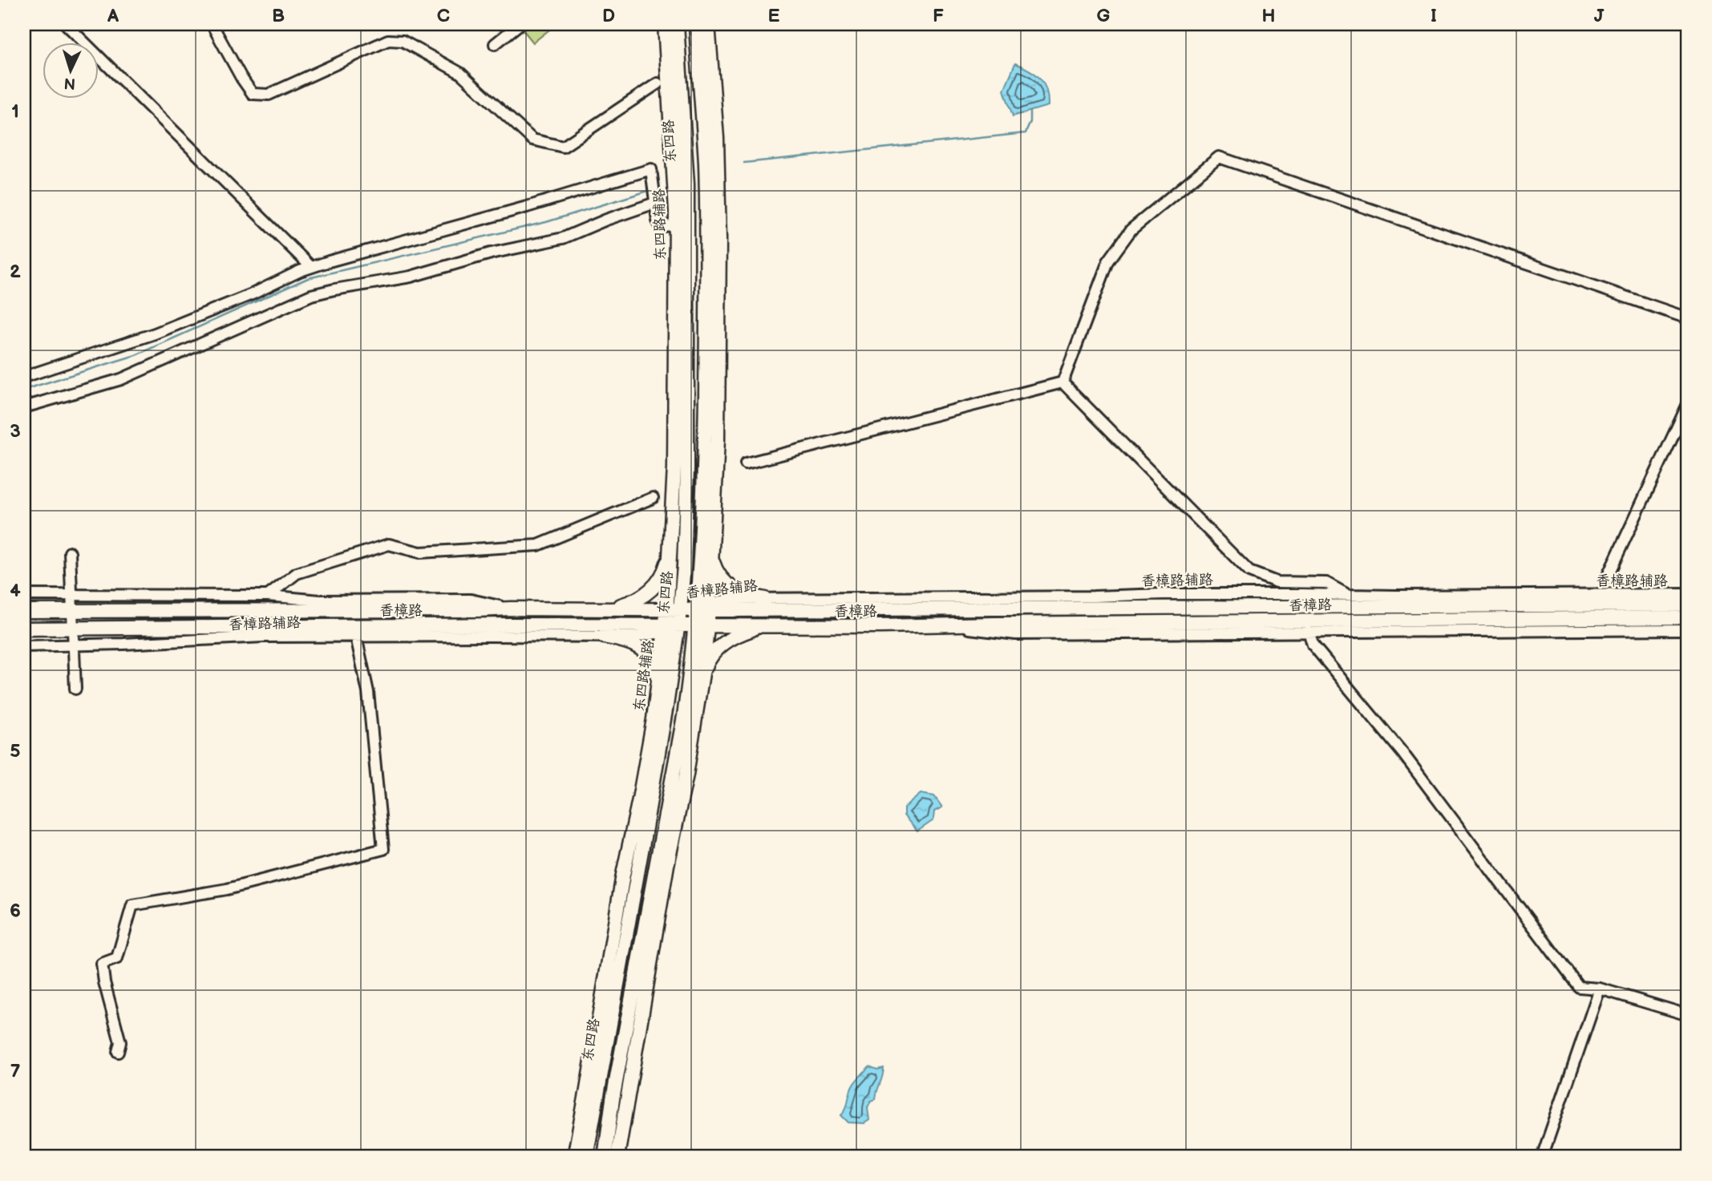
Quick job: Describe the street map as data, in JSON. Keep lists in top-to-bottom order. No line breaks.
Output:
{"streets":{"main road":["东四路","东四路辅路","香樟路"],"street":["香樟路辅路"]},"crossings":[["东四路","东四路辅路"],["东四路","香樟路辅路"],["东四路","香樟路"],["东四路辅路","香樟路辅路"],["东四路辅路","香樟路"],["香樟路辅路","香樟路"]],"north":"bottom","grid":{"columns":["A","B","C","D","E","F","G","H","I","J"],"rows":["1","2","3","4","5","6","7"]}}
